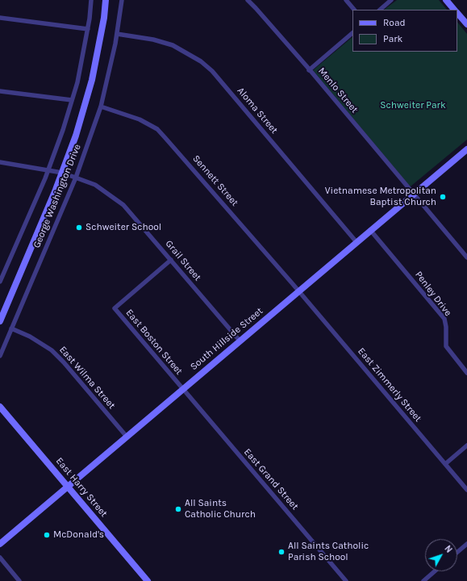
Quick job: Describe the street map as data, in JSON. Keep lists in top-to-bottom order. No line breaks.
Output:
{"streets":{"main road":["South Hillside Street","East Harry Street"],"street":["Menlo Street","Aloma Street","Sennett Street","George Washington Drive","Grail Street","Penley Drive","East Boston Street","East Wilma Street","East Zimmerly Street","East Grand Street"]},"crossings":[["Menlo Street","South Hillside Street"],["Aloma Street","George Washington Drive"],["Aloma Street","South Hillside Street"],["Sennett Street","George Washington Drive"],["Sennett Street","South Hillside Street"],["Sennett Street","East Zimmerly Street"],["George Washington Drive","Grail Street"],["George Washington Drive","East Wilma Street"],["Grail Street","South Hillside Street"],["Grail Street","East Boston Street"],["Penley Drive","South Hillside Street"],["South Hillside Street","East Boston Street"],["South Hillside Street","East Wilma Street"],["South Hillside Street","East Zimmerly Street"],["South Hillside Street","East Grand Street"],["South Hillside Street","East Harry Street"],["East Boston Street","East Grand Street"]],"parks":["Schweiter Park"],"places":["Vietnamese Metropolitan Baptist Church","Schweiter School","All Saints Catholic Church","McDonald's","All Saints Catholic Parish School"],"legend":["Road","Park"],"north":"top right"}
